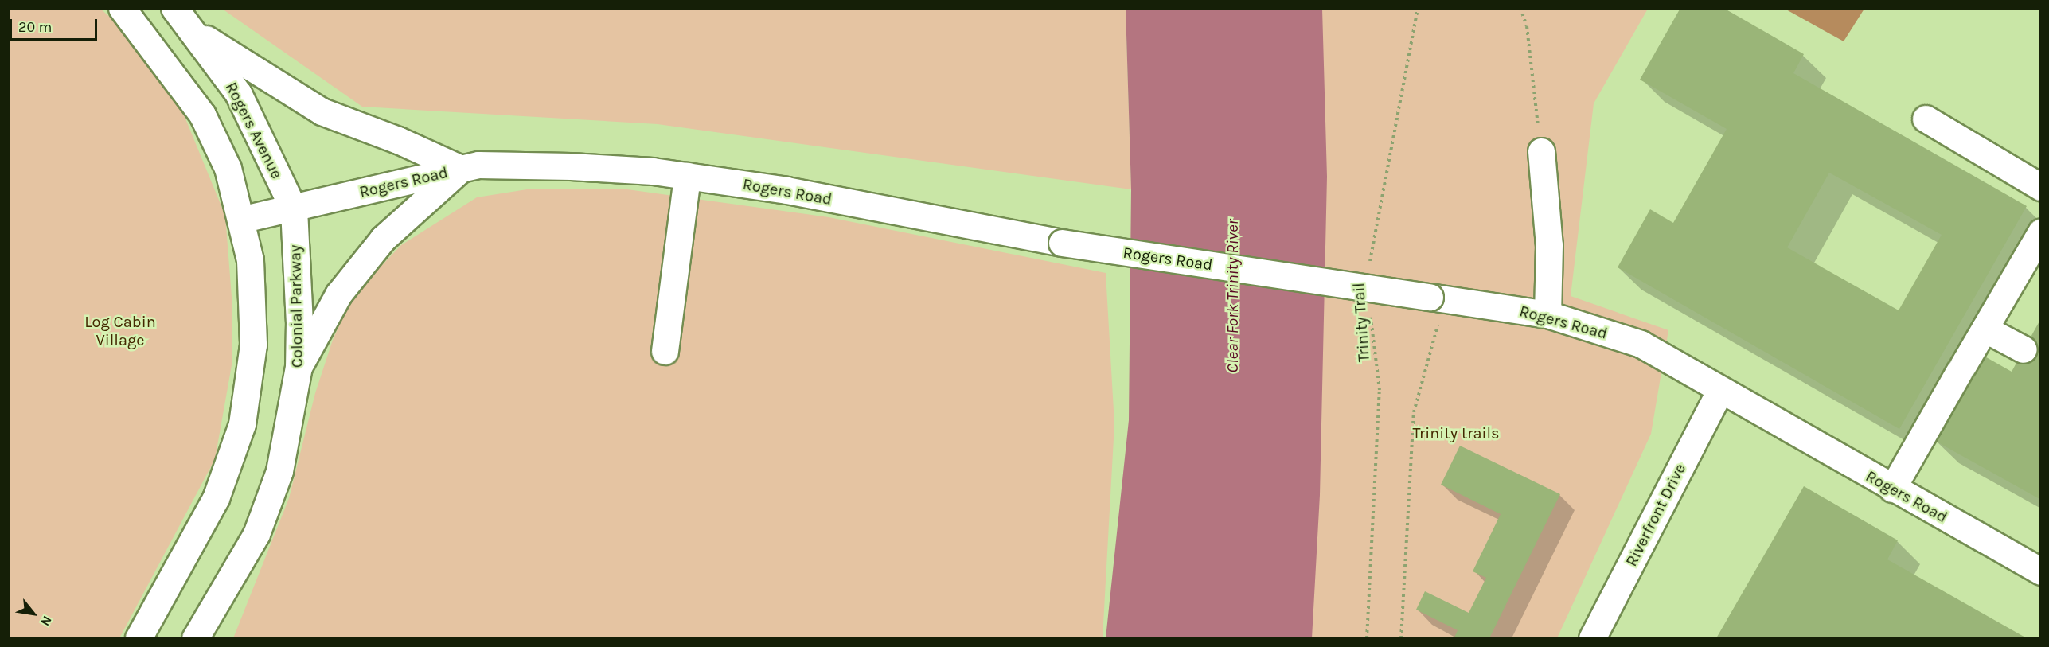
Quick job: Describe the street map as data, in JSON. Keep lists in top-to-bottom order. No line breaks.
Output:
{"streets":{"street":["Rogers Avenue","Rogers Road","Colonial Parkway","Riverfront Drive"],"path":["Trinity Trail"]},"crossings":[["Rogers Avenue","Rogers Road"],["Rogers Avenue","Colonial Parkway"],["Rogers Road","Colonial Parkway"],["Rogers Road","Riverfront Drive"]],"water":["Clear Fork Trinity River"],"parks":["Log Cabin Village","Trinity trails"],"scale_bar":"20 m","north":"bottom right"}
